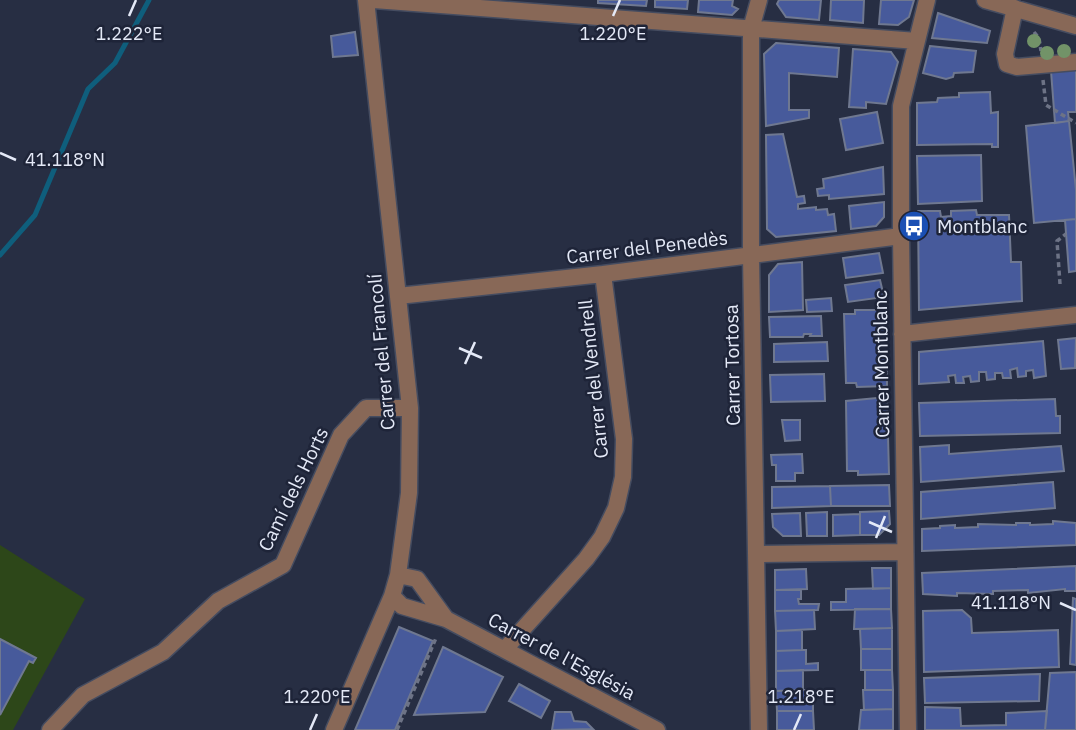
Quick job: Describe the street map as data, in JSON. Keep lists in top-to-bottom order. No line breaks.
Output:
{"streets":{"street":["Carrer del Penedès","Carrer del Francolí","Carrer Montblanc","Carrer Tortosa","Carrer del Vendrell","Camí dels Horts","Carrer de l'Església"]},"crossings":[["Carrer del Penedès","Carrer del Francolí"],["Carrer del Penedès","Carrer Montblanc"],["Carrer del Penedès","Carrer Tortosa"],["Carrer del Penedès","Carrer del Vendrell"],["Carrer del Francolí","Camí dels Horts"],["Carrer del Francolí","Carrer de l'Església"],["Carrer del Vendrell","Carrer de l'Església"]],"places":{"bus stop":["Montblanc"]},"coordinates":["1.222°E","1.220°E","41.118°N","1.218°E"]}
